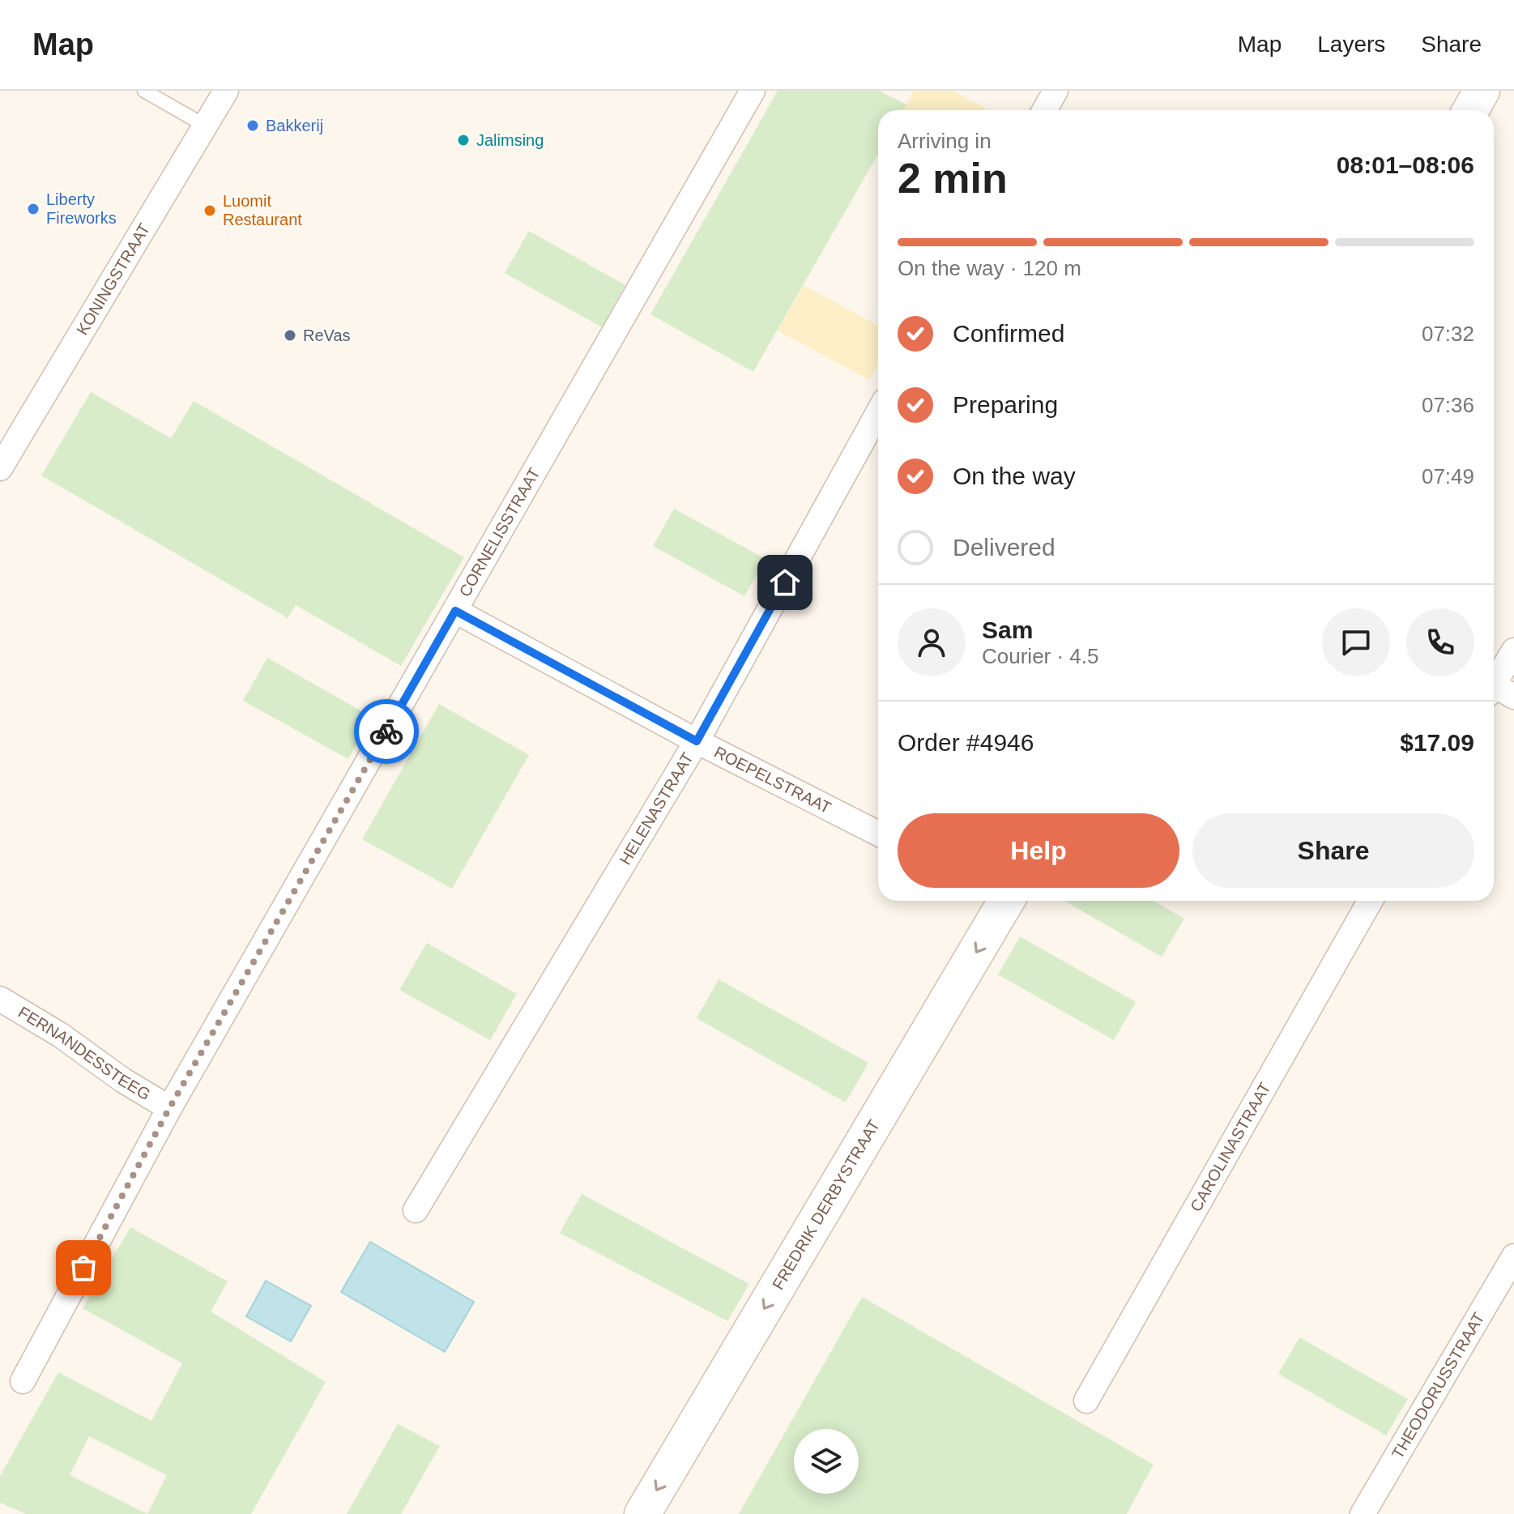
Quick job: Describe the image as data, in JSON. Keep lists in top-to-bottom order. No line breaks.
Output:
{"streets":{"main road":["FREDRIK DERBYSTRAAT"],"street":["KONINGSTRAAT","CORNELISSTRAAT","ROEPELSTRAAT","HELENASTRAAT","FERNANDESSTEEG","CAROLINASTRAAT","THEODORUSSTRAAT"]},"crossings":[["CORNELISSTRAAT","ROEPELSTRAAT"],["CORNELISSTRAAT","FERNANDESSTEEG"],["ROEPELSTRAAT","HELENASTRAAT"]],"one_way":["FREDRIK DERBYSTRAAT"],"places":["Bakkerij","Jalimsing","Liberty Fireworks","Luomit Restaurant","ReVas"],"page":{"header":"Map","nav":["Map","Layers","Share"],"heading":["2 min","Arriving in","08:01–08:06"],"panel":["Sam","Courier · 4.5","Order #4946","$17.09"],"bar":"On the way · 120 m","list":[["Confirmed","07:32"],["Preparing","07:36"],["On the way","07:49"],"Delivered"],"buttons":["Help","Share"]}}
